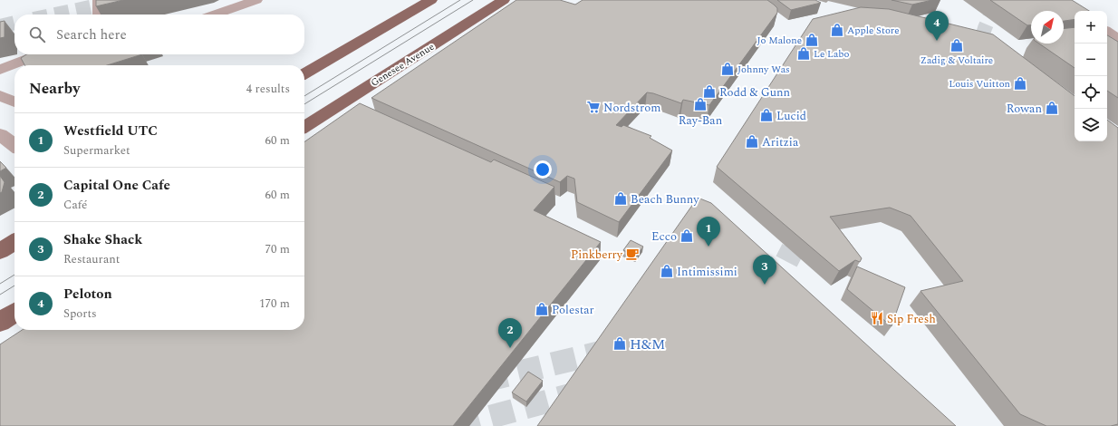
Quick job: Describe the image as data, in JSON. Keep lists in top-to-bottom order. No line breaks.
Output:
{"streets":{"main road":["Genesee Avenue"]},"places":{"shop":["Apple Store","Jo Malone","Zadig & Voltaire","Le Labo","Johnny Was","Louis Vuitton","Rodd & Gunn","Ray-Ban","Rowan","Lucid","Aritzia","Beach Bunny","Ecco","Intimissimi","Polestar","H&M"],"supermarket":["Nordstrom"],"cafe":["Pinkberry"],"restaurant":["Sip Fresh"]},"north":"top right","page":{"map_buttons":["+","−"],"pins":["4","1","3","2"],"search":"Search here","heading":["Nearby","4 results"],"list":[{"mark":"1","name":"Westfield UTC","note":"Supermarket","value":"60 m"},{"mark":"2","name":"Capital One Cafe","note":"Café","value":"60 m"},{"mark":"3","name":"Shake Shack","note":"Restaurant","value":"70 m"},{"mark":"4","name":"Peloton","note":"Sports","value":"170 m"}]}}
